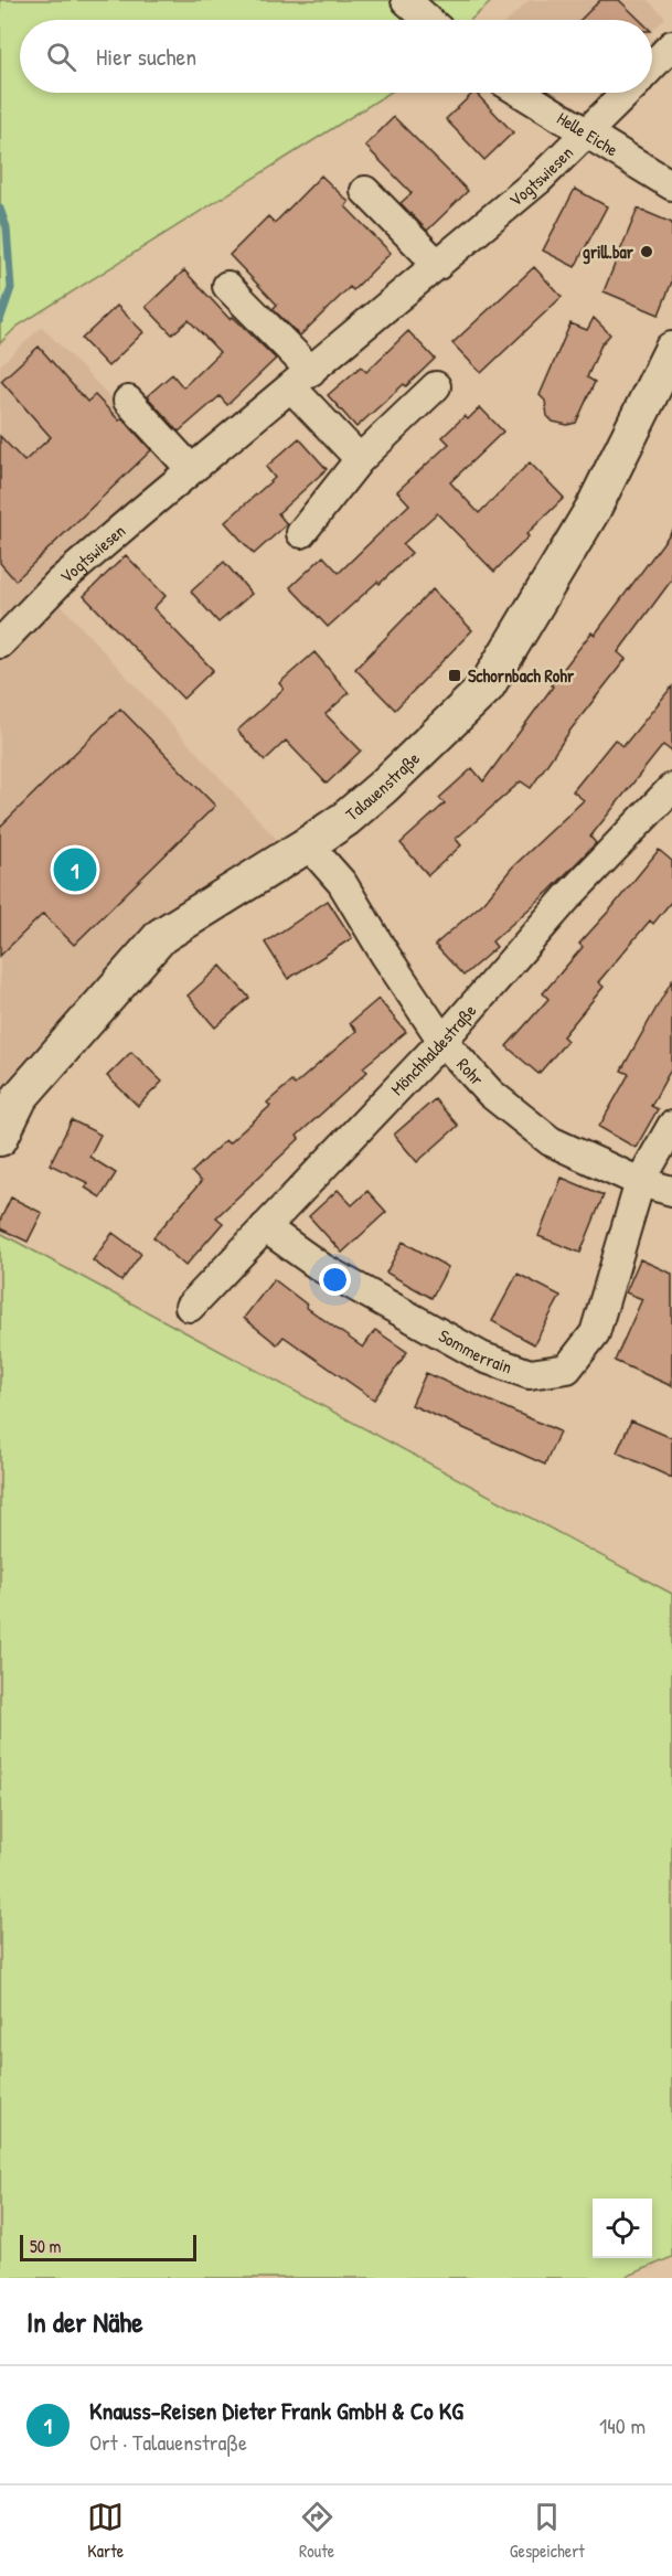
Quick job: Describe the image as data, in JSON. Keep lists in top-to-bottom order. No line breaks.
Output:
{"streets":{"street":["Helle Eiche","Vogtswiesen","Talauenstraße","Mönchhaldestraße","Rohr","Sommerrain"]},"crossings":[["Helle Eiche","Vogtswiesen"],["Talauenstraße","Rohr"],["Mönchhaldestraße","Rohr"],["Mönchhaldestraße","Sommerrain"],["Rohr","Sommerrain"]],"places":{"other":["grill.bar"],"transit":["Schornbach Rohr"]},"scale_bar":"50 m","page":{"search":"Hier suchen","pins":"1","scale":"50 m","heading":"In der Nähe","list":[{"mark":"1","name":"Knauss-Reisen Dieter Frank GmbH & Co KG","note":"Ort · Talauenstraße","value":"140 m"}],"nav":["Karte","Route","Gespeichert"]}}
